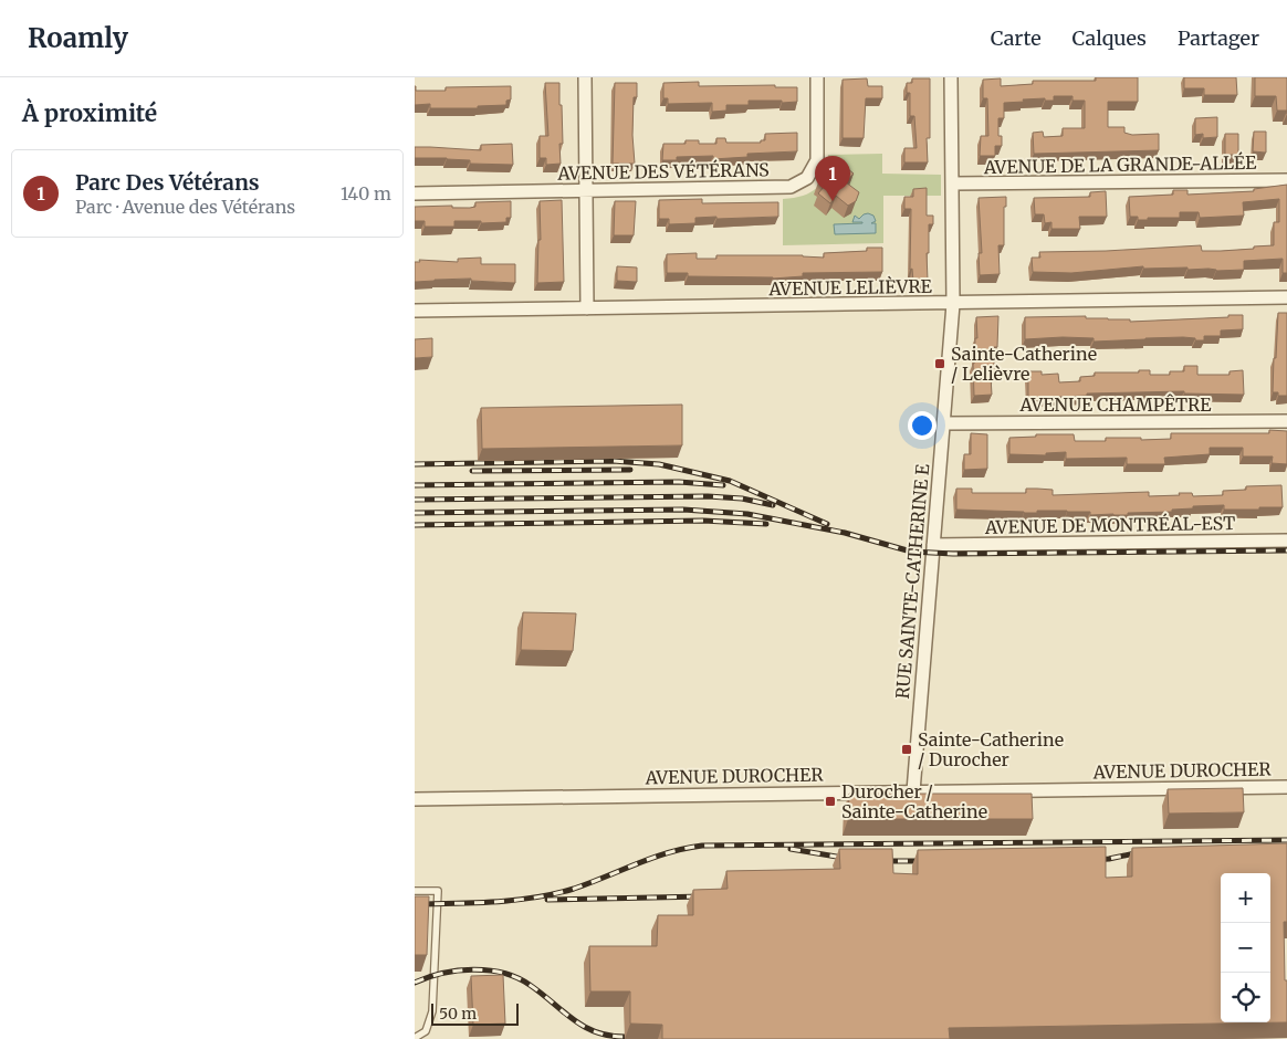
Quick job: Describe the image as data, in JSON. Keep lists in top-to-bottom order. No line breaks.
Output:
{"streets":{"street":["AVENUE DE LA GRANDE-ALLÉE","AVENUE DES VÉTÉRANS","AVENUE LELIÈVRE","AVENUE CHAMPÊTRE","AVENUE DE MONTRÉAL-EST","RUE SAINTE-CATHERINE E","AVENUE DUROCHER"]},"crossings":[["AVENUE DE LA GRANDE-ALLÉE","RUE SAINTE-CATHERINE E"],["AVENUE LELIÈVRE","RUE SAINTE-CATHERINE E"],["AVENUE CHAMPÊTRE","RUE SAINTE-CATHERINE E"],["AVENUE DE MONTRÉAL-EST","RUE SAINTE-CATHERINE E"],["RUE SAINTE-CATHERINE E","AVENUE DUROCHER"]],"places":{"transit":["Sainte-Catherine / Lelièvre","Sainte-Catherine / Durocher","Durocher / Sainte-Catherine"]},"scale_bar":"50 m","page":{"header":"Roamly","nav":["Carte","Calques","Partager"],"heading":"À proximité","list":[{"mark":"1","name":"Parc Des Vétérans","note":"Parc · Avenue des Vétérans","value":"140 m"}],"pins":"1","map_buttons":["+","−"],"scale":"50 m"}}
